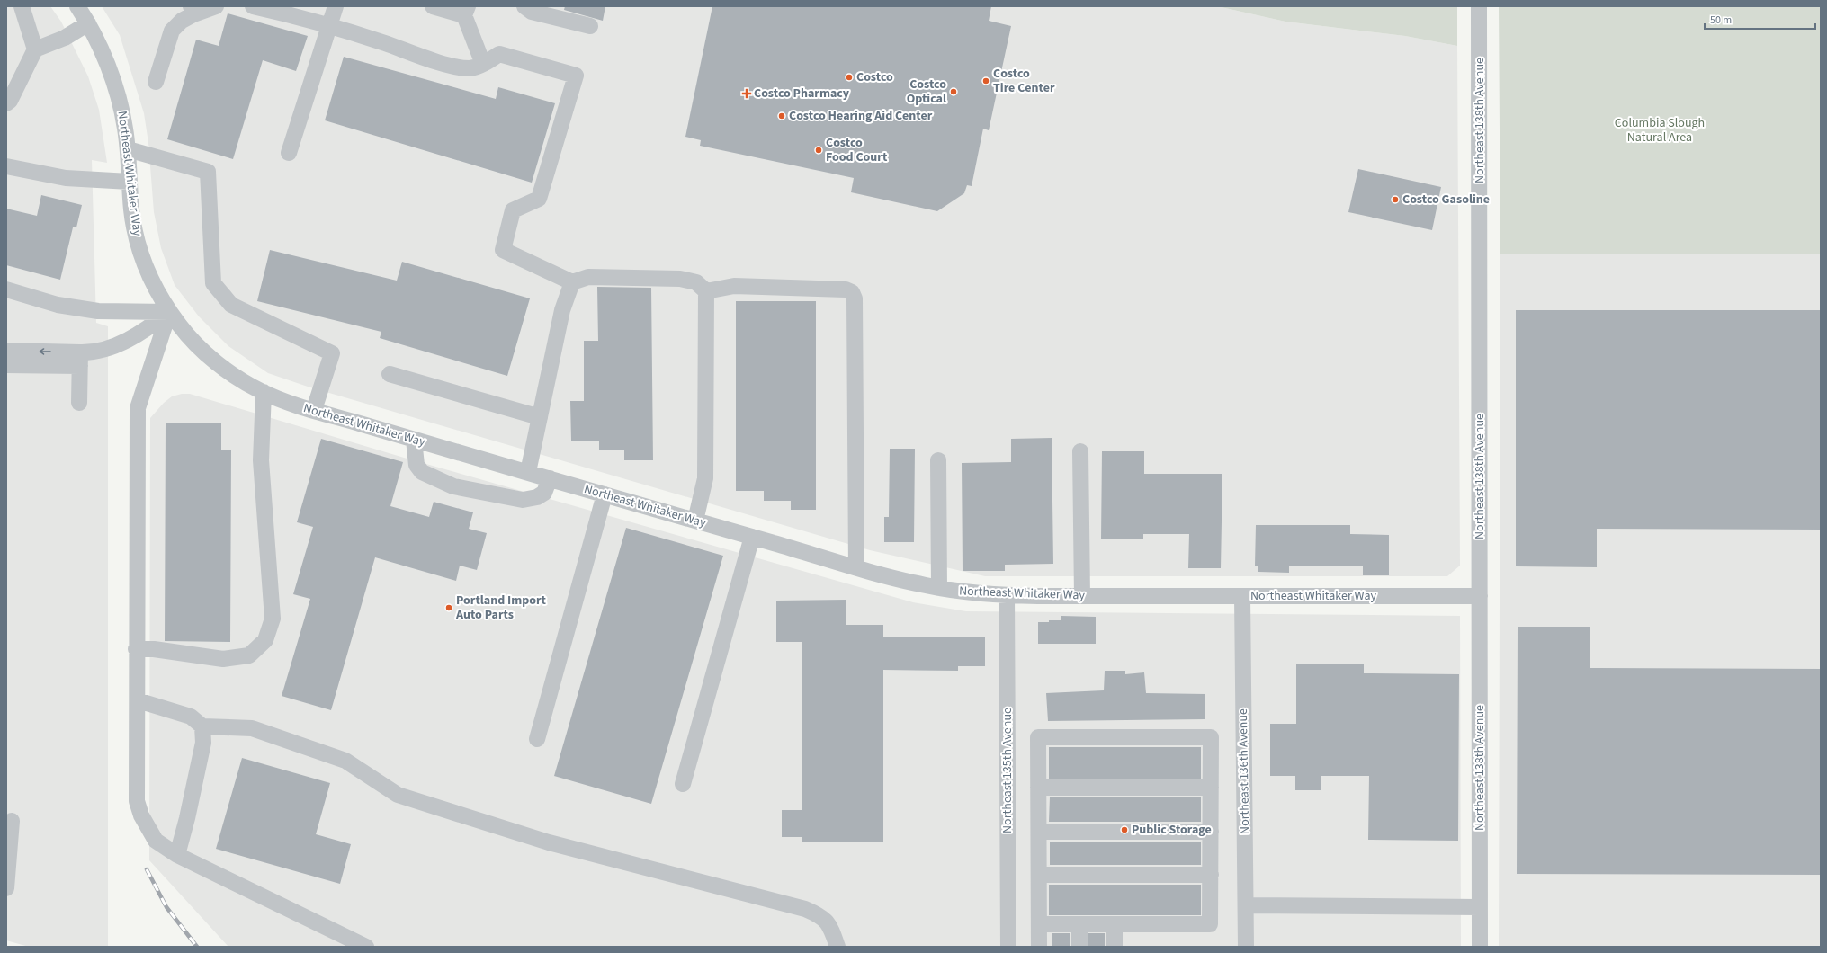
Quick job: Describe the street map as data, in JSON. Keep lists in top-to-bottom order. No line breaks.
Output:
{"streets":{"street":["Northeast 138th Avenue","Northeast Whitaker Way","Northeast 135th Avenue","Northeast 136th Avenue"]},"crossings":[["Northeast 138th Avenue","Northeast Whitaker Way"],["Northeast Whitaker Way","Northeast 135th Avenue"],["Northeast Whitaker Way","Northeast 136th Avenue"]],"parks":["Columbia Slough Natural Area"],"places":{"other":["Costco","Costco Tire Center","Costco Optical","Costco Hearing Aid Center","Costco Food Court","Costco Gasoline","Portland Import Auto Parts","Public Storage"],"health":["Costco Pharmacy"]},"scale_bar":"50 m"}
